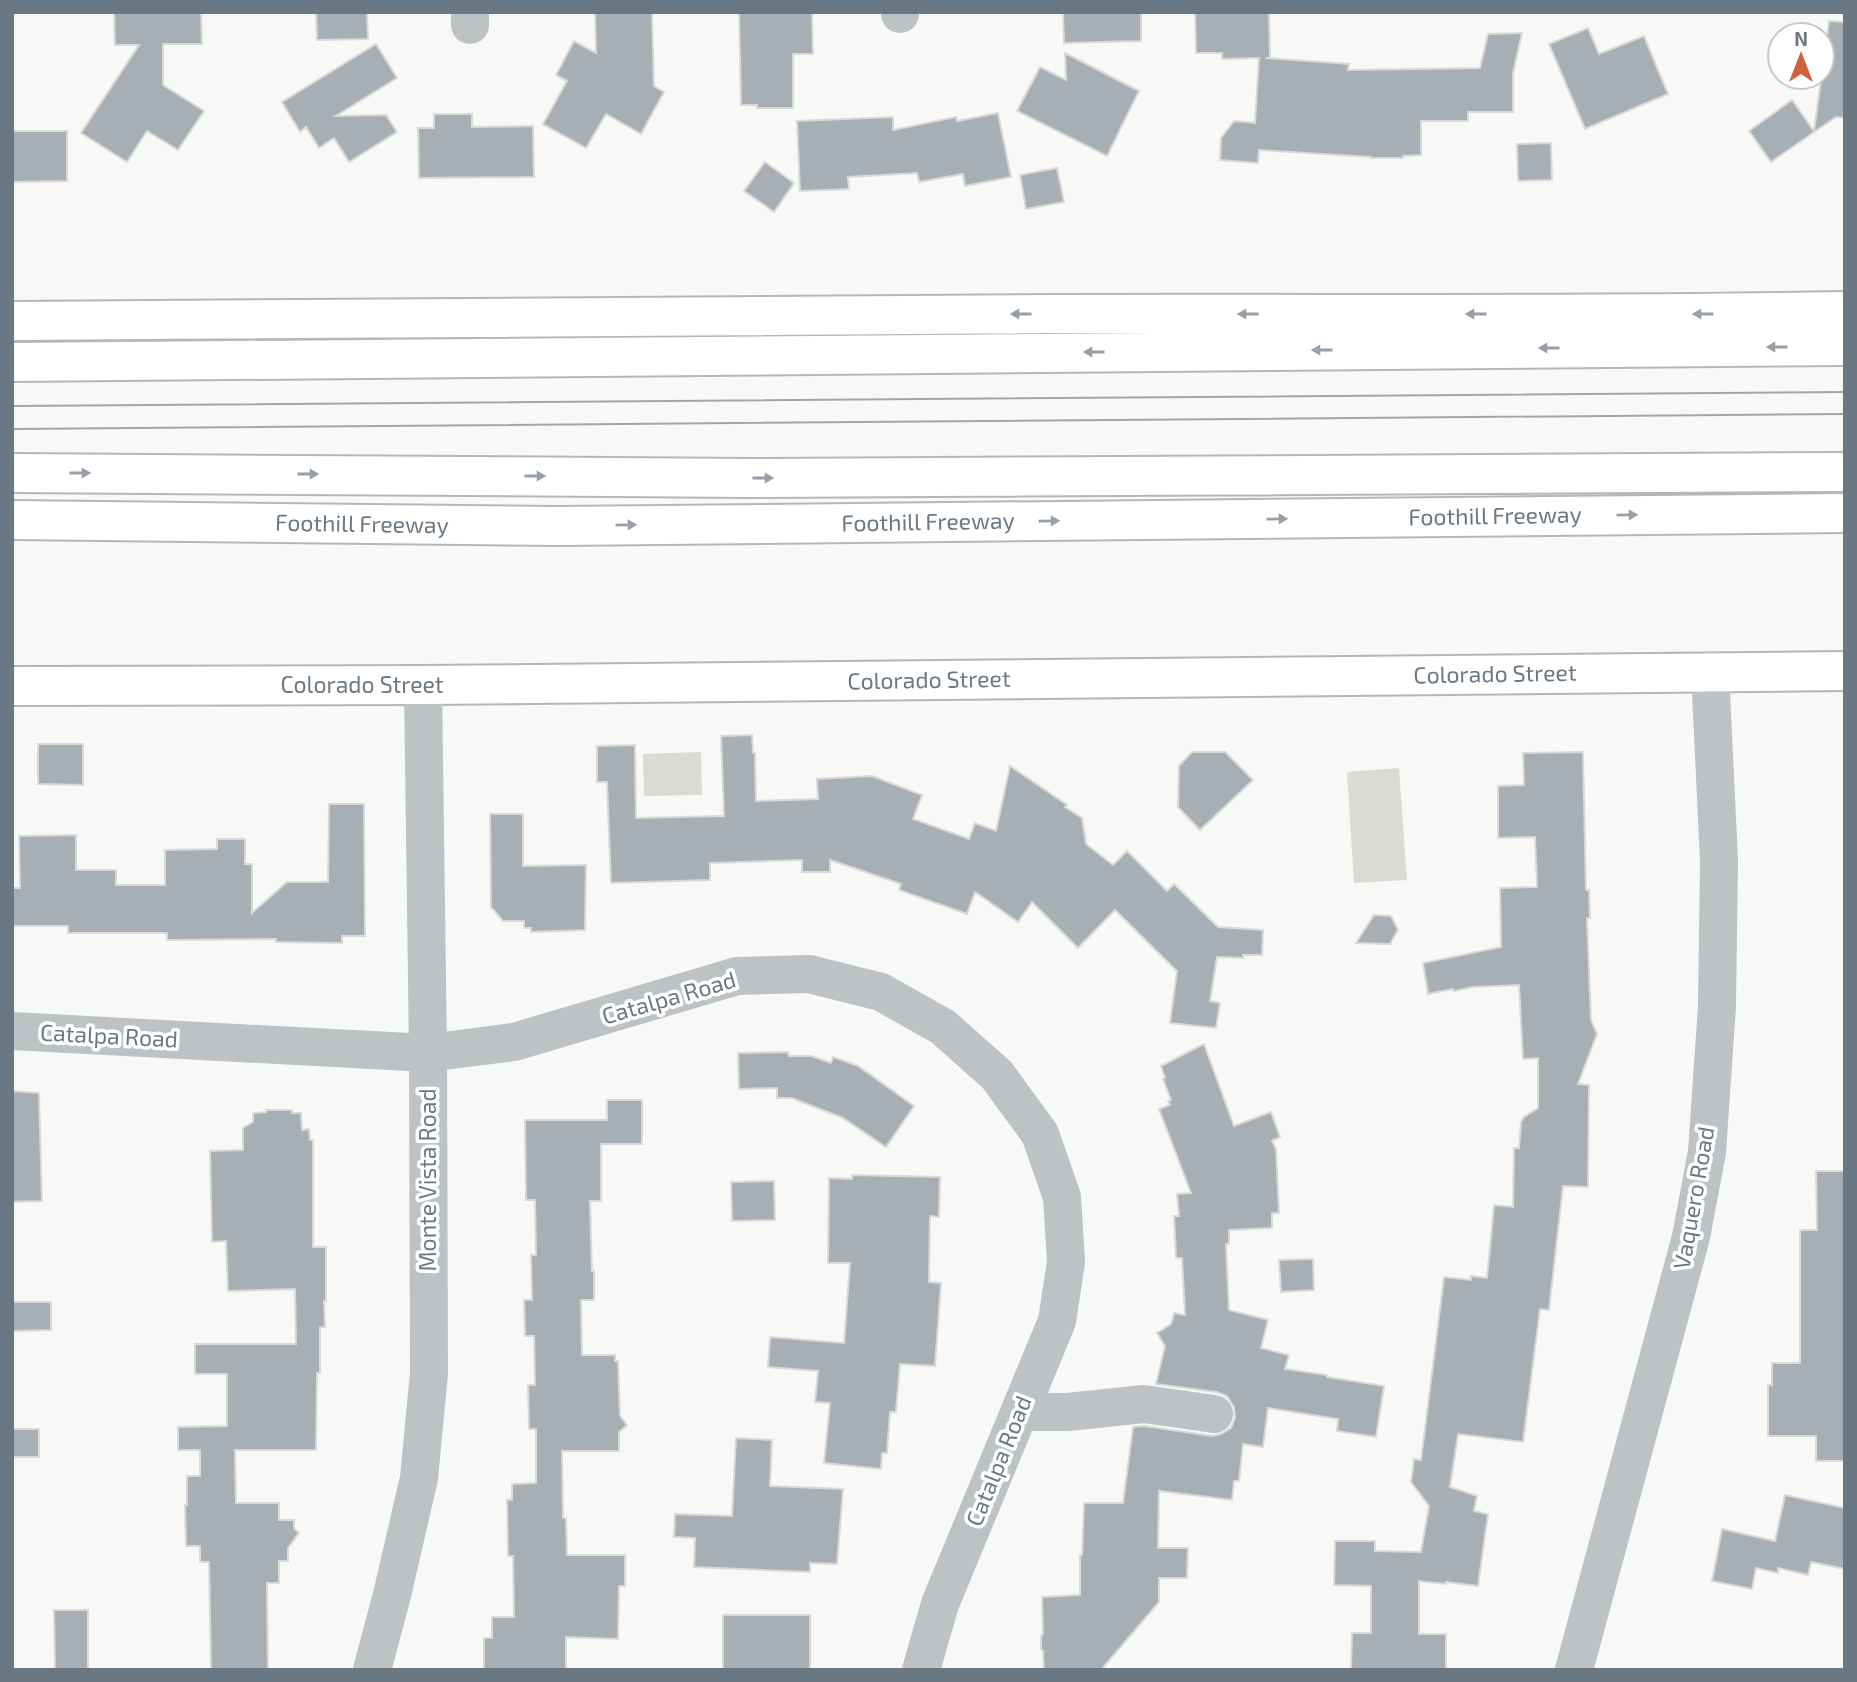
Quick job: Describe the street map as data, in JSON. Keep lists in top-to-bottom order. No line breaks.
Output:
{"streets":{"main road":["Foothill Freeway","Colorado Street"],"street":["Catalpa Road","Monte Vista Road","Vaquero Road"]},"crossings":[["Colorado Street","Monte Vista Road"],["Colorado Street","Vaquero Road"],["Catalpa Road","Monte Vista Road"]],"north":"top"}
